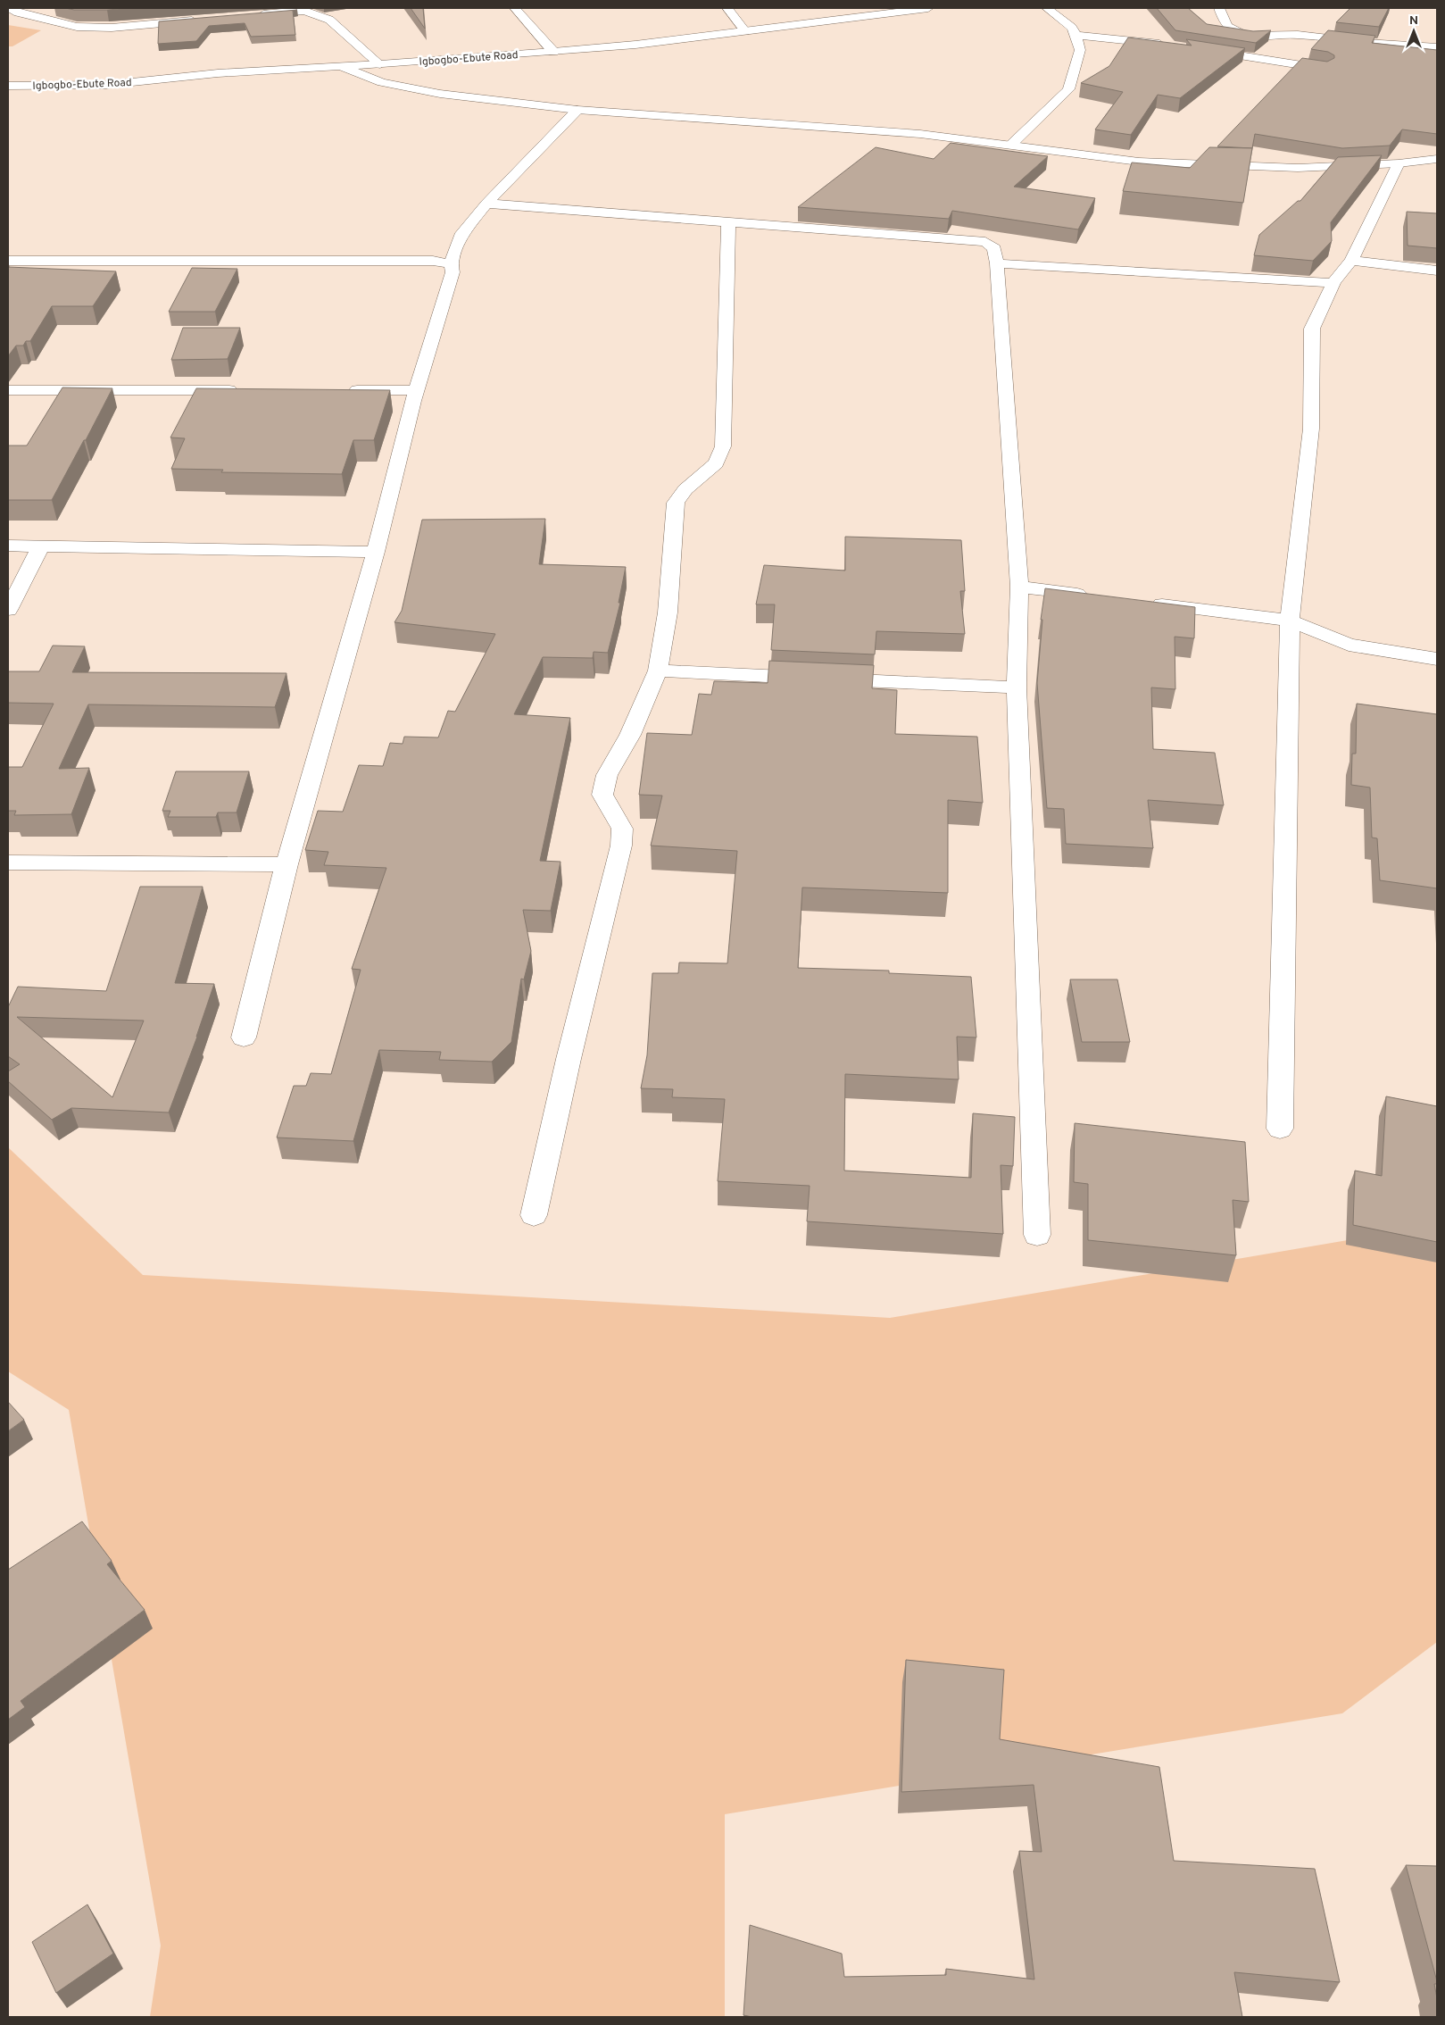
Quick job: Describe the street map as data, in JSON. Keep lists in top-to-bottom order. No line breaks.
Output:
{"streets":{"street":["Igbogbo-Ebute Road"]},"north":"top"}
